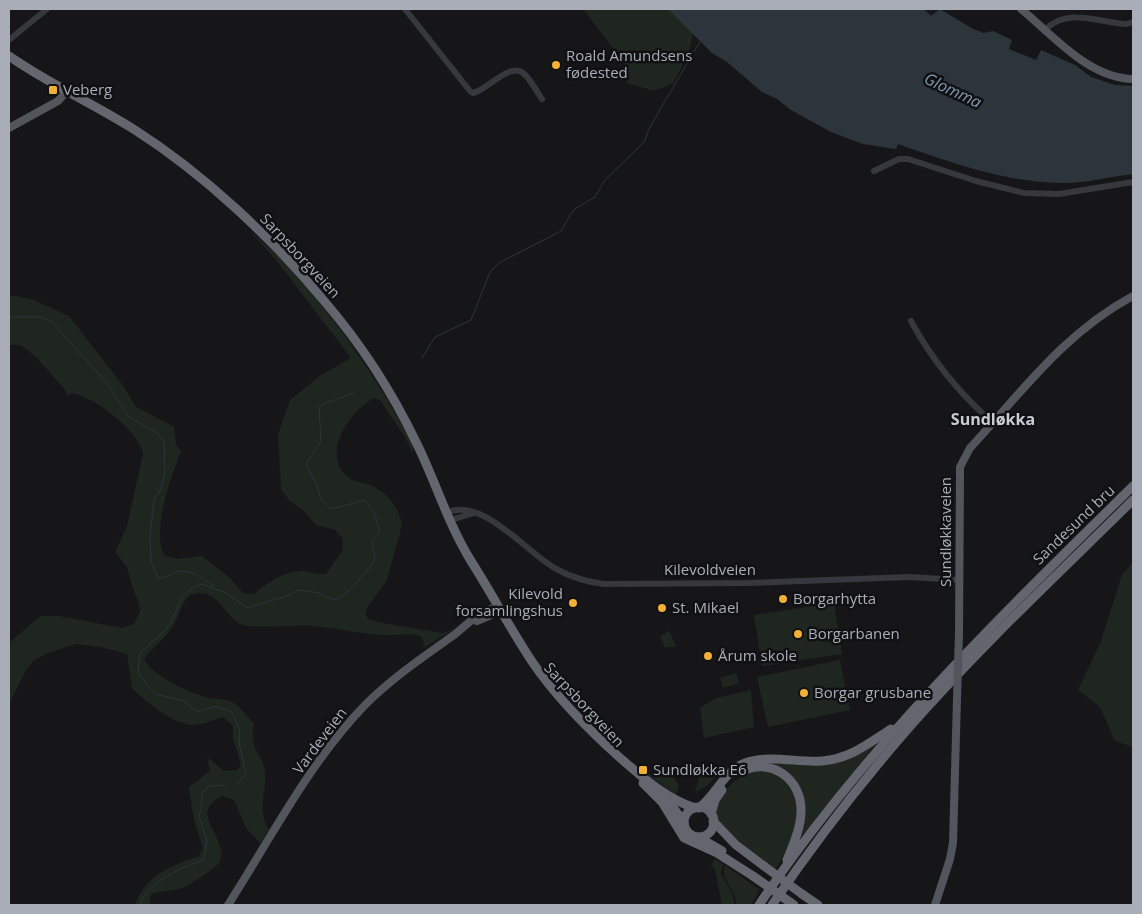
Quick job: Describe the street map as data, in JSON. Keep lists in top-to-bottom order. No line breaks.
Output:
{"streets":{"highway":["Sarpsborgveien","Sandesund bru"],"main road":["Sundløkkaveien","Vardeveien"],"street":["Kilevoldveien"]},"crossings":[["Sarpsborgveien","Kilevoldveien"],["Sarpsborgveien","Vardeveien"],["Sundløkkaveien","Kilevoldveien"]],"districts":["Sundløkka"],"water":["Glomma"],"places":{"other":["Roald Amundsens fødested","Borgarhytta","Kilevold forsamlingshus","St. Mikael","Borgarbanen","Årum skole","Borgar grusbane"],"transit":["Veberg","Sundløkka E6"]}}
